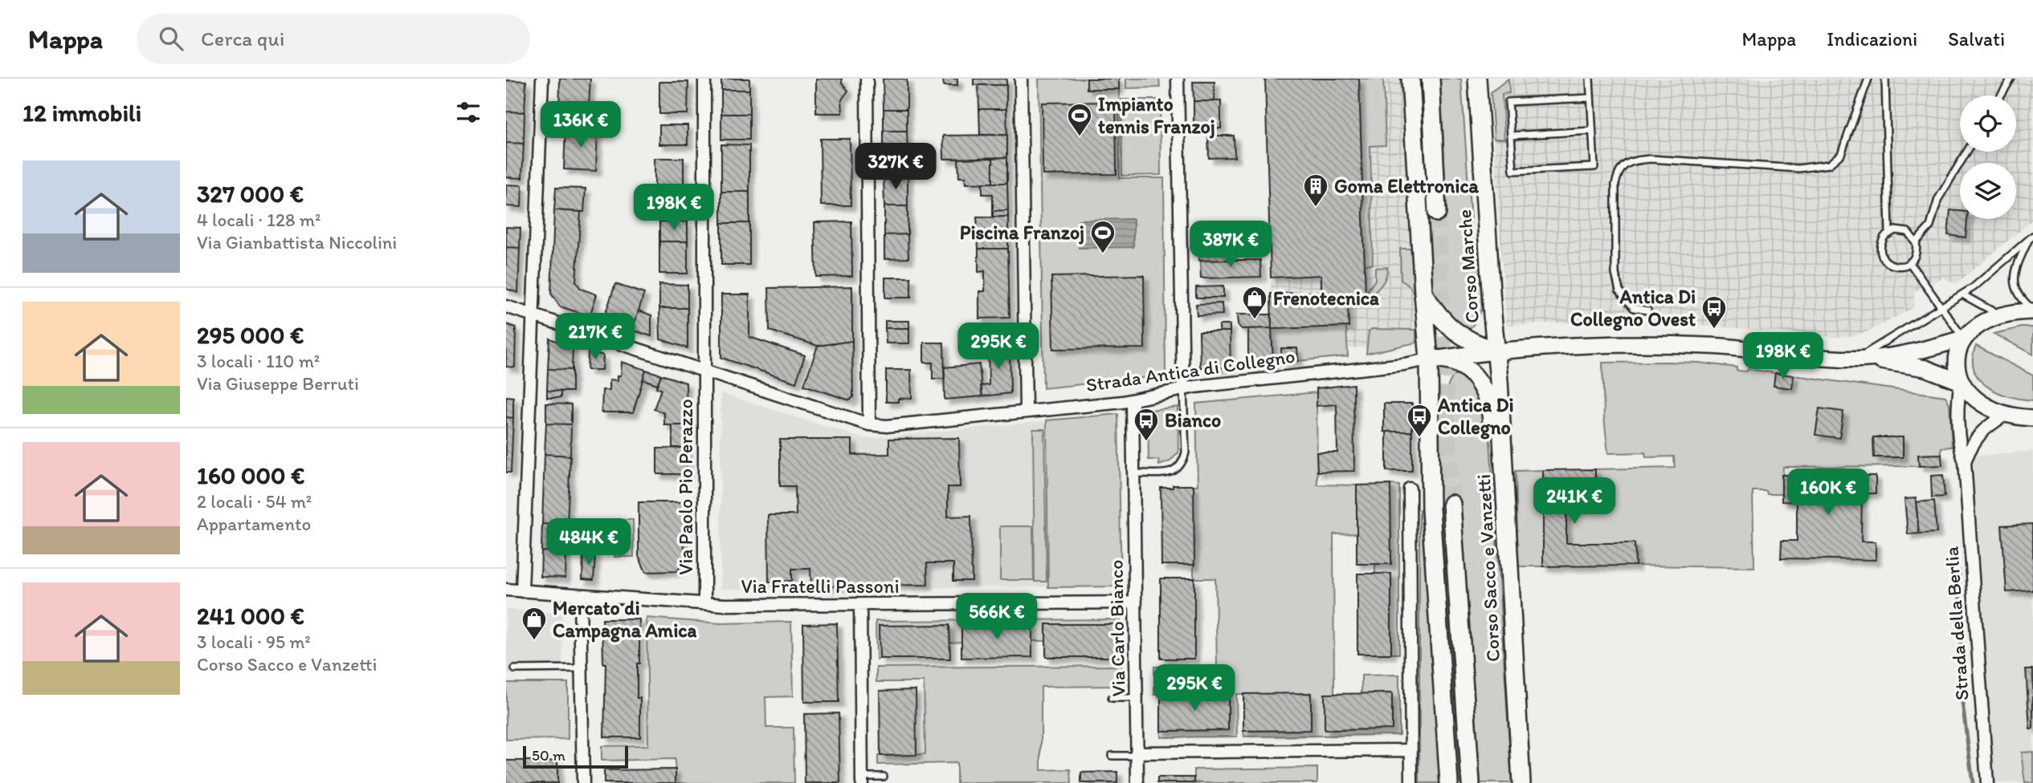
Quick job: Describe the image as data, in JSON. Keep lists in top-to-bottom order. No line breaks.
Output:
{"streets":{"main road":["Corso Marche","Strada Antica di Collegno","Corso Sacco e Vanzetti"],"street":["Via Paolo Pio Perazzo","Via Fratelli Passoni","Strada della Berlia","Via Carlo Bianco"]},"crossings":[["Corso Marche","Strada Antica di Collegno"],["Corso Marche","Corso Sacco e Vanzetti"],["Strada Antica di Collegno","Via Paolo Pio Perazzo"],["Strada Antica di Collegno","Corso Sacco e Vanzetti"],["Strada Antica di Collegno","Strada della Berlia"],["Strada Antica di Collegno","Via Carlo Bianco"],["Via Paolo Pio Perazzo","Via Fratelli Passoni"],["Via Fratelli Passoni","Via Carlo Bianco"]],"places":{"sports":["Impianto tennis Franzoj","Piscina Franzoj"],"building":["Goma Elettronica"],"shop":["Frenotecnica","Mercato di Campagna Amica"],"bus stop":["Antica Di Collegno Ovest","Antica Di Collegno","Bianco"]},"scale_bar":"50 m","page":{"header":"Mappa","search":"Cerca qui","nav":["Mappa","Indicazioni","Salvati"],"heading":"12 immobili","price":["136K €","327K €","198K €","387K €","217K €","295K €","198K €","160K €","241K €","484K €","566K €","295K €"],"list":[{"name":"327 000 €","note":"4 locali · 128 m² · Via Gianbattista Niccolini"},{"name":"295 000 €","note":"3 locali · 110 m² · Via Giuseppe Berruti"},{"name":"160 000 €","note":"2 locali · 54 m² · Appartamento"},{"name":"241 000 €","note":"3 locali · 95 m² · Corso Sacco e Vanzetti"}],"scale":"50 m"}}
